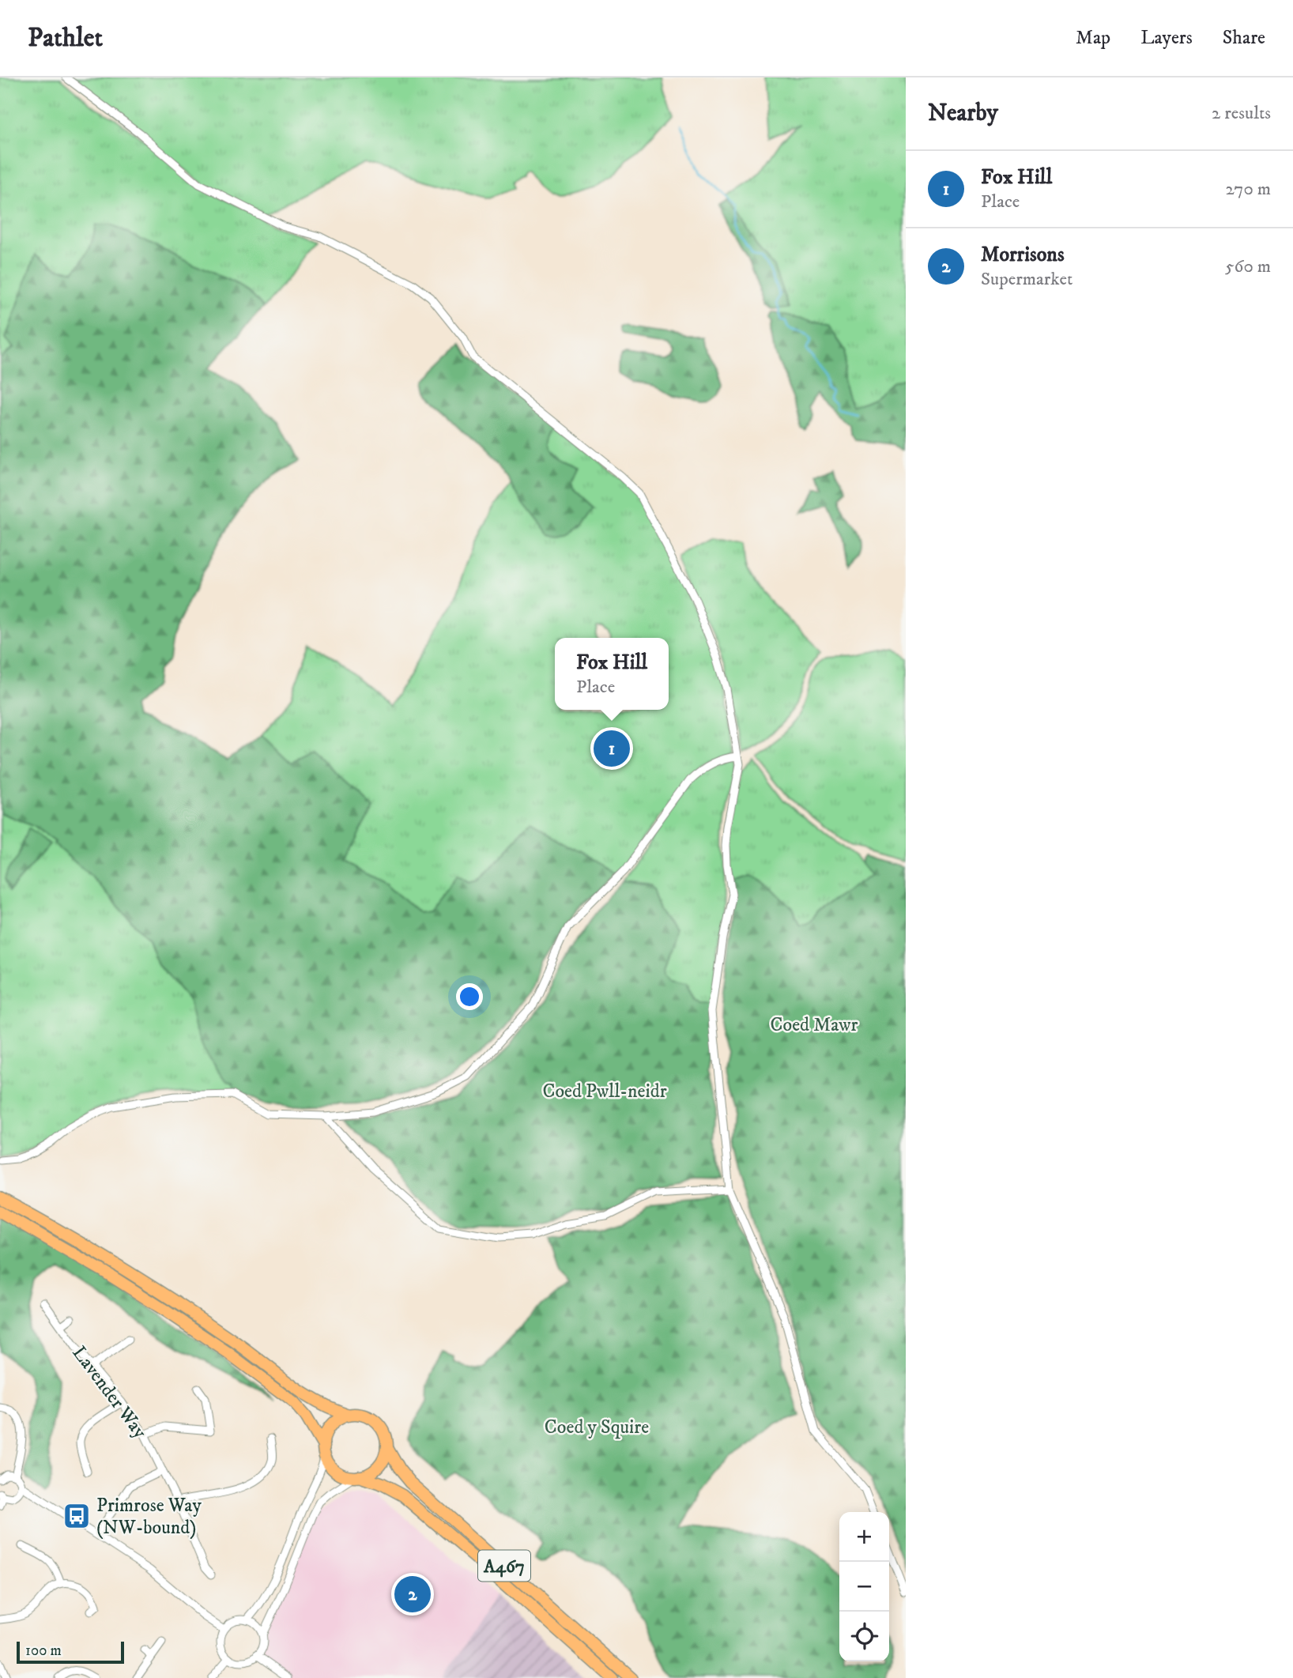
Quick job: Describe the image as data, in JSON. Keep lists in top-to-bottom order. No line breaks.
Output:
{"streets":{"main road":["A467"],"street":["Lavender Way"]},"parks":["Coed Mawr","Coed Pwll-neidr","Coed y Squire"],"places":{"bus stop":["Primrose Way (NW-bound)"]},"scale_bar":"100 m","page":{"header":"Pathlet","nav":["Map","Layers","Share"],"heading":["Nearby","2 results"],"list":[{"mark":"1","name":"Fox Hill","note":"Place","value":"270 m"},{"mark":"2","name":"Morrisons","note":"Supermarket","value":"560 m"}],"popup":["Fox Hill","Place"],"pins":["1","2"],"map_buttons":["+","−"],"scale":"100 m"}}
